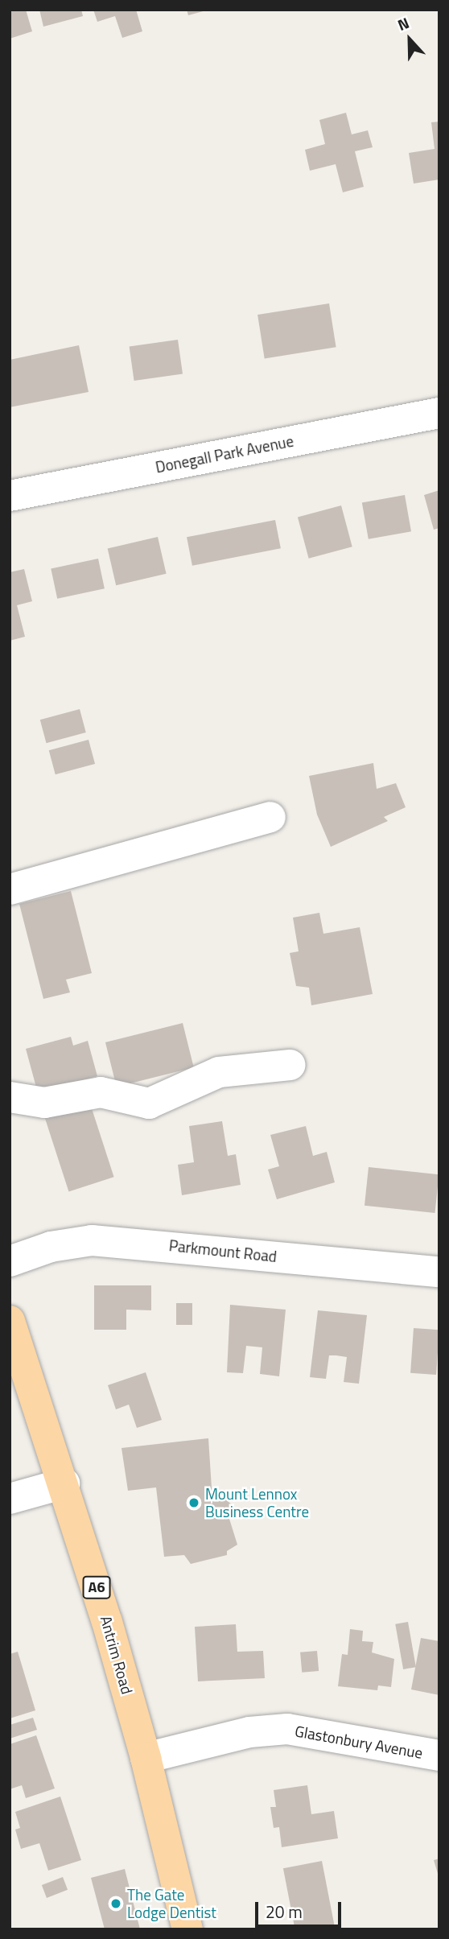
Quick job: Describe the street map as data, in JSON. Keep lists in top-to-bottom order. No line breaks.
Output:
{"streets":{"main road":["A6","Antrim Road"],"street":["Donegall Park Avenue","Parkmount Road","Glastonbury Avenue"]},"crossings":[["Antrim Road","Glastonbury Avenue"]],"places":["Mount Lennox Business Centre","The Gate Lodge Dentist"],"scale_bar":"20 m","north":"top"}
